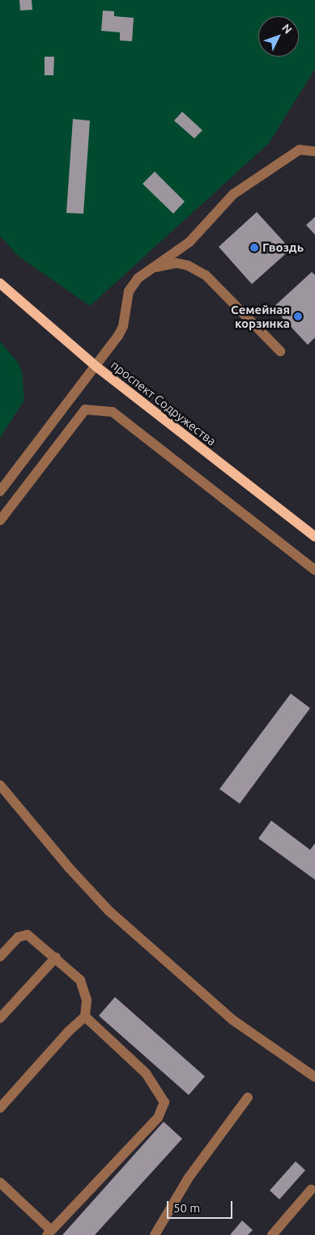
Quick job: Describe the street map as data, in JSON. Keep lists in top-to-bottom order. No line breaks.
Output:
{"streets":{"main road":["проспект Содружества"]},"places":["Гвоздь","Семейная корзинка"],"scale_bar":"50 m","north":"top right"}
